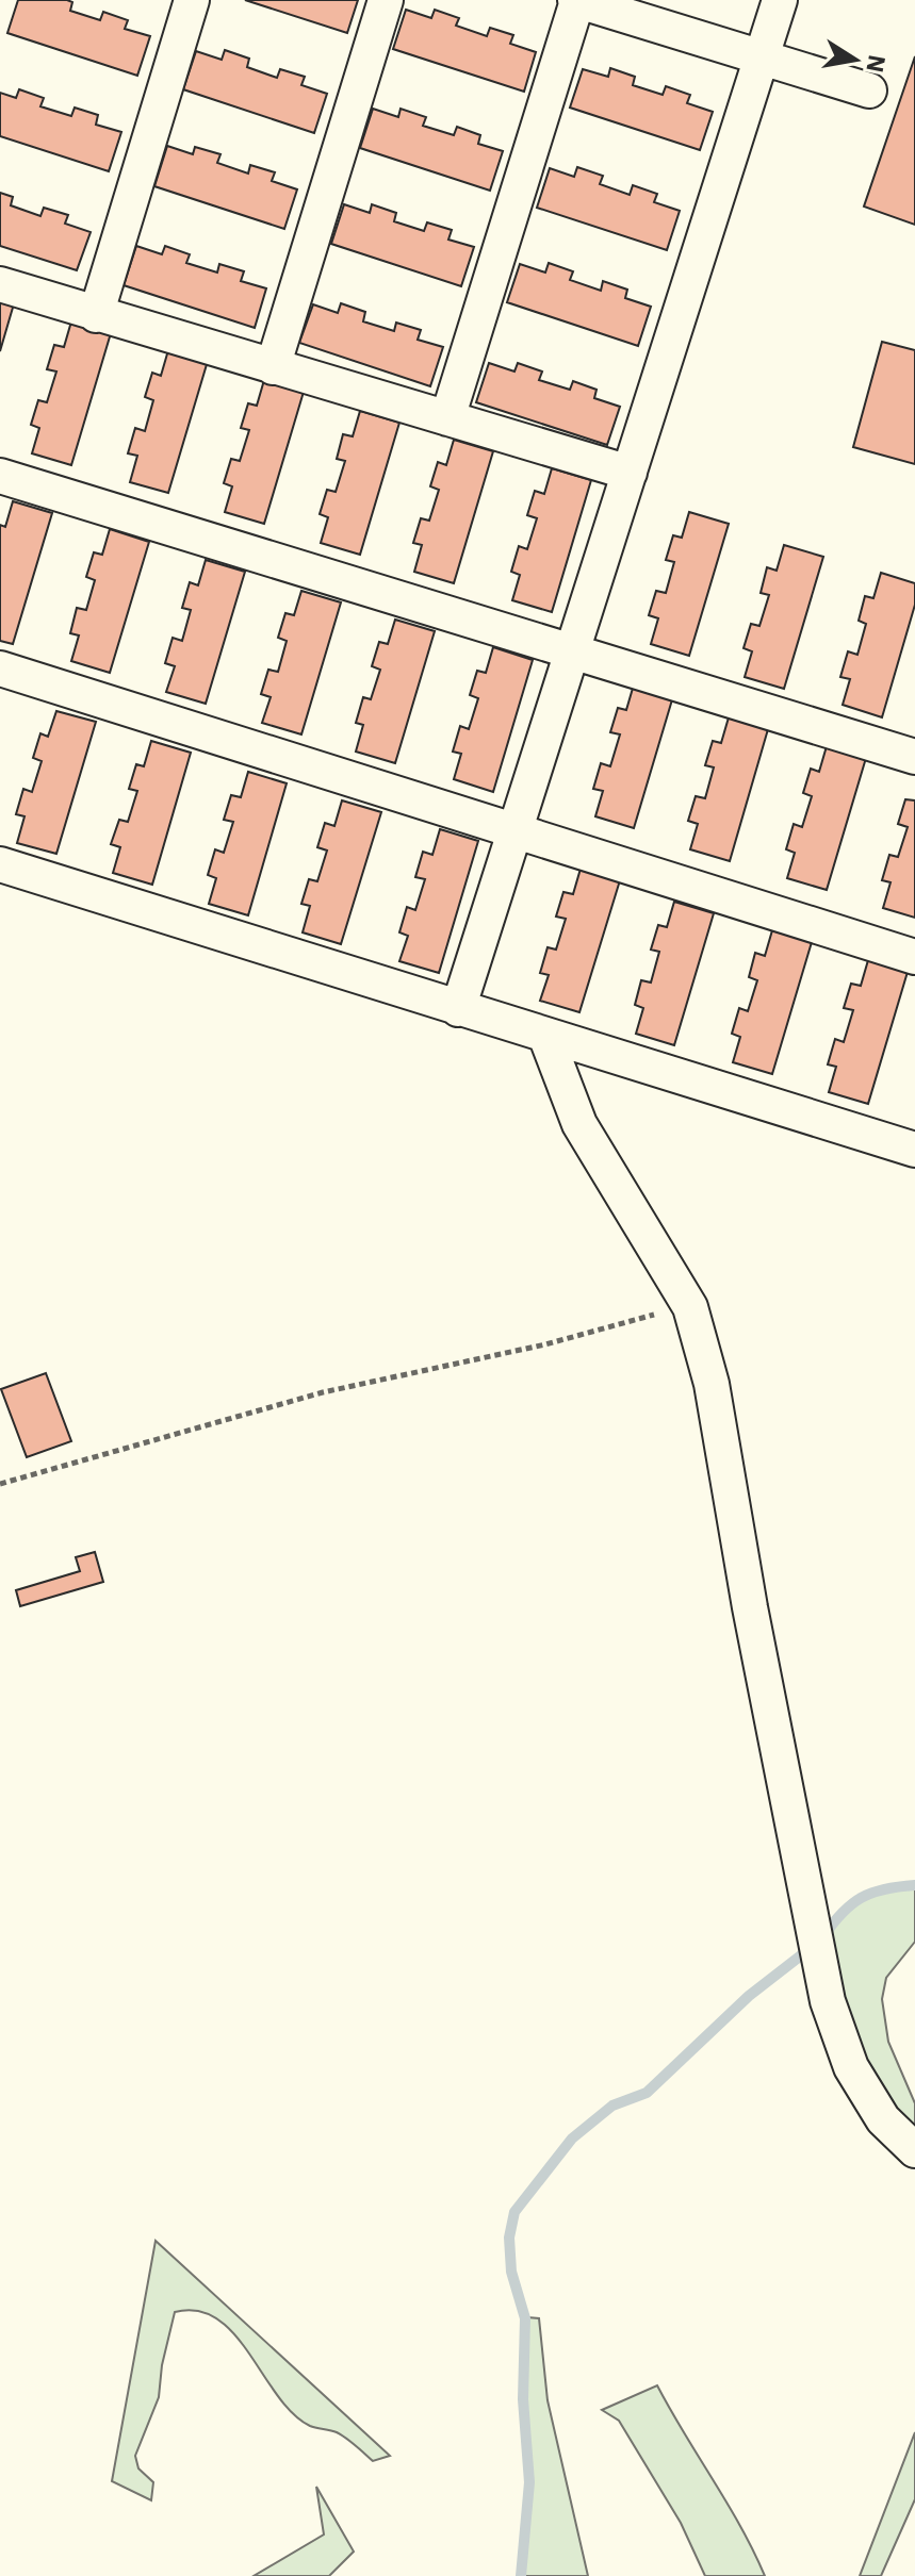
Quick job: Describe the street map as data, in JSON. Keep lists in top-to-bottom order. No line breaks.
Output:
{"north":"right"}
